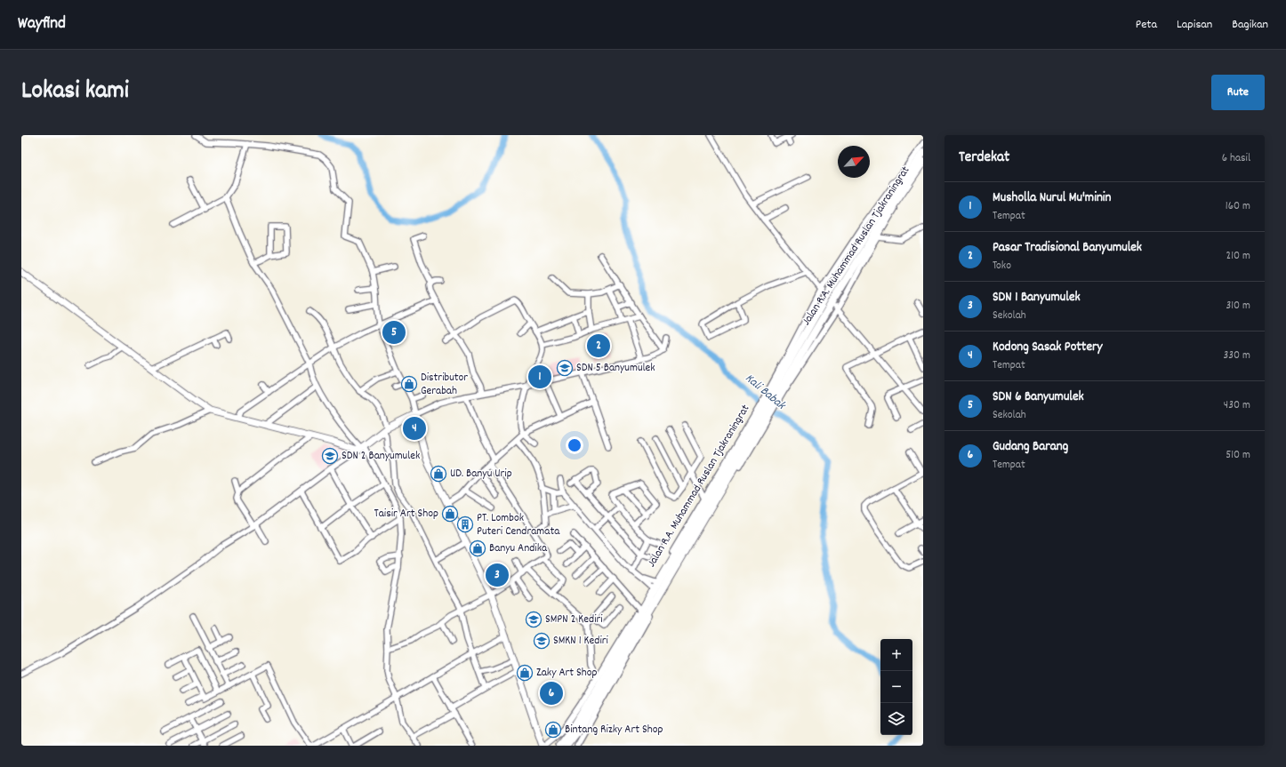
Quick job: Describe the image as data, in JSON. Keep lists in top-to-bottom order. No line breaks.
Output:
{"streets":{"highway":["Jalan R.A. Muhammad Ruslan Tjakraningrat"]},"water":["Kali Babak"],"places":{"school or university":["SDN 5 Banyumulek","SDN 2 Banyumulek","SMPN 2 Kediri","SMKN 1 Kediri"],"shop":["Distributor Gerabah","UD. Banyu Urip","Taisir Art Shop","Banyu Andika","Zaky Art Shop","Bintang Rizky Art Shop"],"building":["PT. Lombok Puteri Cendramata"]},"north":"top right","page":{"header":"Wayfind","nav":["Peta","Lapisan","Bagikan"],"title":"Lokasi kami","buttons":"Rute","heading":["Terdekat","6 hasil"],"list":[{"mark":"1","name":"Musholla Nurul Mu'minin","note":"Tempat","value":"160 m"},{"mark":"2","name":"Pasar Tradisional Banyumulek","note":"Toko","value":"210 m"},{"mark":"3","name":"SDN 1 Banyumulek","note":"Sekolah","value":"310 m"},{"mark":"4","name":"Kodong Sasak Pottery","note":"Tempat","value":"330 m"},{"mark":"5","name":"SDN 6 Banyumulek","note":"Sekolah","value":"430 m"},{"mark":"6","name":"Gudang Barang","note":"Tempat","value":"510 m"}],"pins":["5","2","1","4","3","6"],"map_buttons":["+","−"]}}
